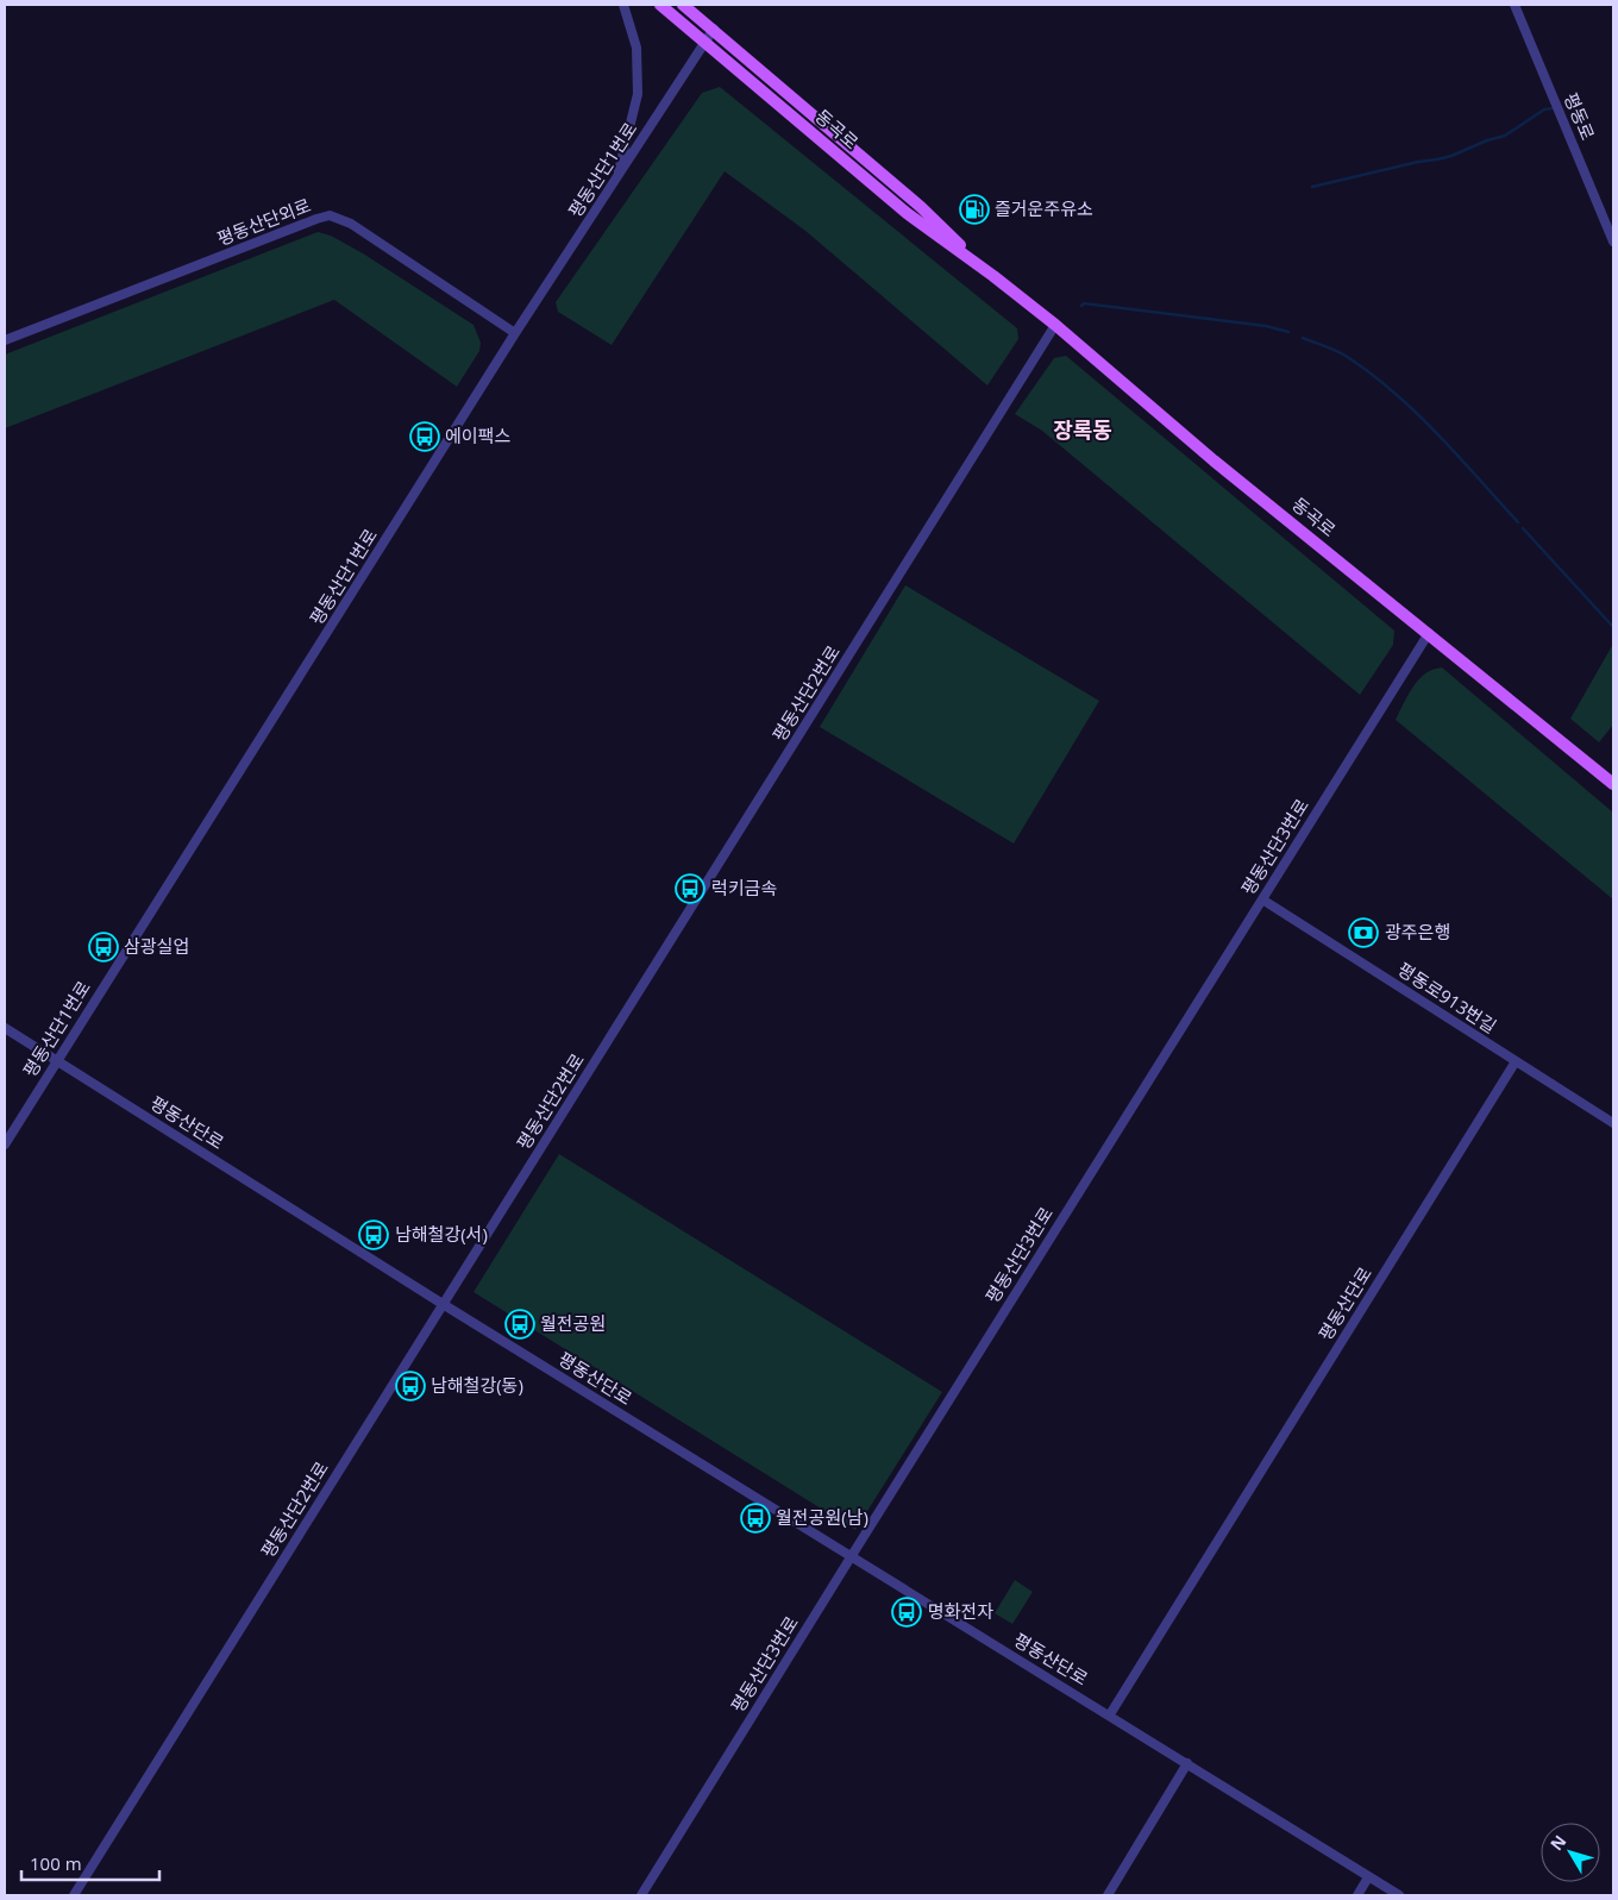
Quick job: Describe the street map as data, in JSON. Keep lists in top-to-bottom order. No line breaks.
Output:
{"streets":{"main road":["동곡로"],"street":["평동로","평동산단1번로","평동산단외로","평동산단2번로","평동산단3번로","평동로913번길","평동산단로"]},"crossings":[["동곡로","평동산단1번로"],["동곡로","평동산단2번로"],["동곡로","평동산단3번로"],["평동산단1번로","평동산단외로"],["평동산단1번로","평동산단로"],["평동산단2번로","평동산단로"],["평동산단3번로","평동로913번길"],["평동산단3번로","평동산단로"],["평동로913번길","평동산단로"]],"districts":["장록동"],"places":{"fuel station":["즐거운주유소"],"bus stop":["에이팩스","럭키금속","삼광실업","남해철강(서)","월전공원","남해철강(동)","월전공원(남)","명화전자"],"bank":["광주은행"]},"scale_bar":"100 m","north":"top left"}
